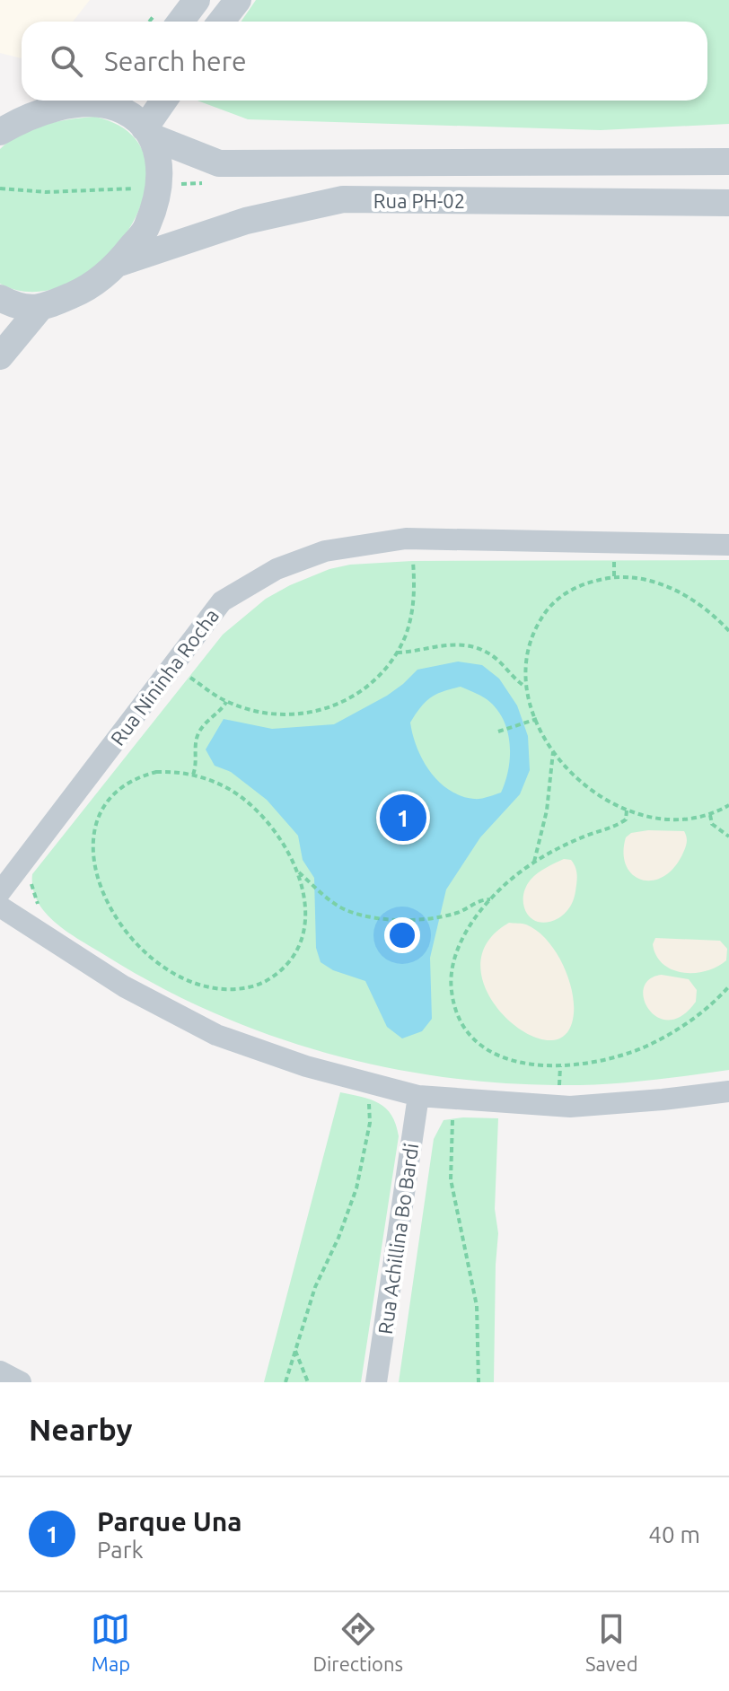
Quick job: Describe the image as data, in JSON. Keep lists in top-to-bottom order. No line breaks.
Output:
{"streets":{"street":["Rua PH-02","Rua Nininha Rocha","Rua Achillina Bo Bardi"]},"page":{"search":"Search here","pins":"1","heading":"Nearby","list":[{"mark":"1","name":"Parque Una","note":"Park","value":"40 m"}],"nav":["Map","Directions","Saved"]}}
